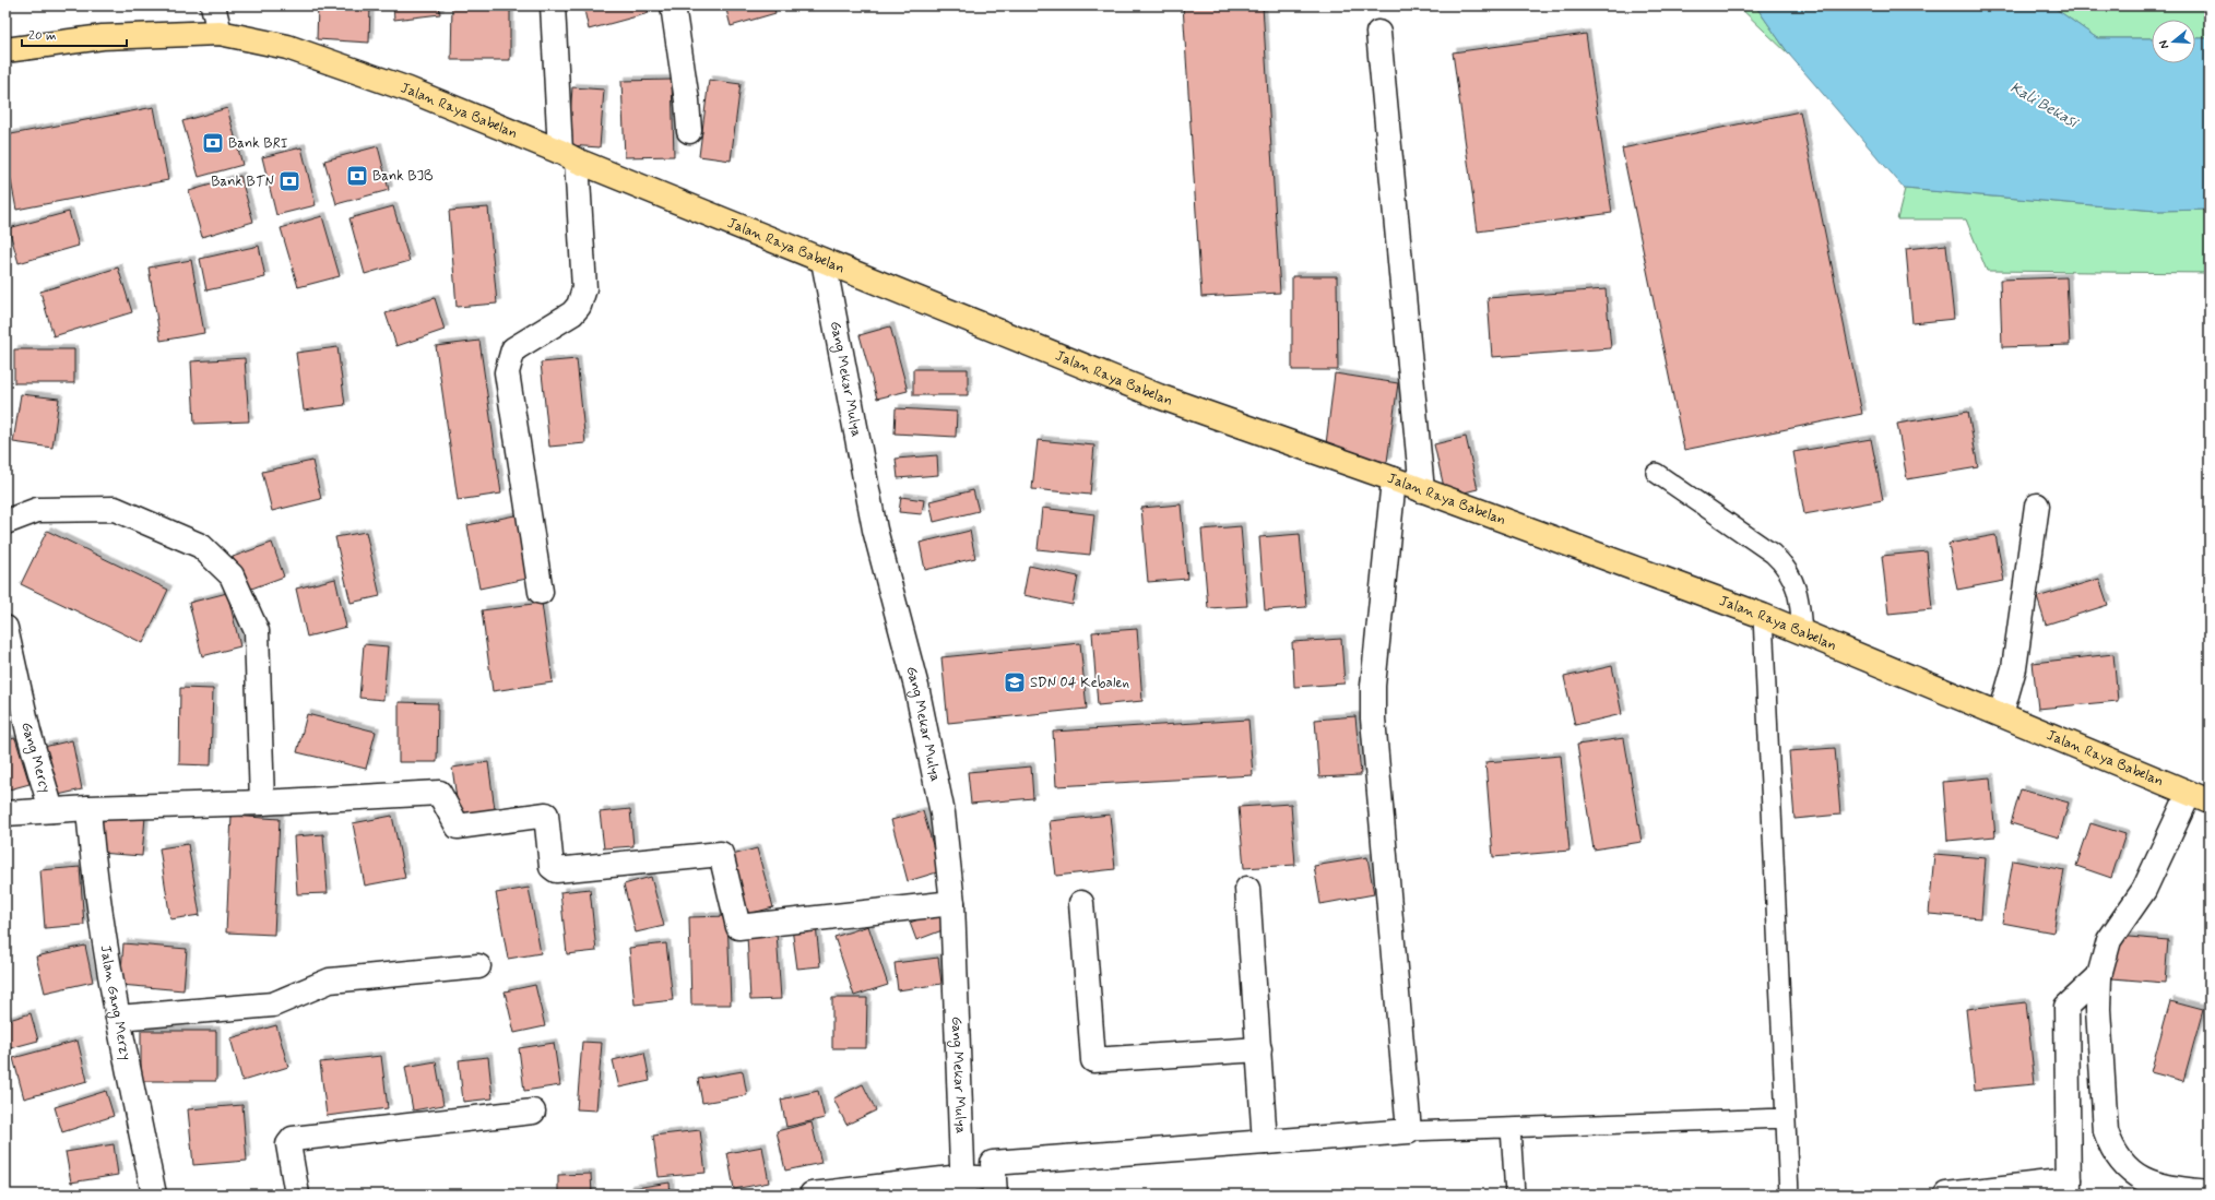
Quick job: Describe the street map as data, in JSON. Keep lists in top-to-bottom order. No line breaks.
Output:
{"streets":{"main road":["Jalan Raya Babelan"],"street":["Gang Mekar Mulya","Gang Mercy","Jalan Gang Merzy"]},"crossings":[["Jalan Raya Babelan","Gang Mekar Mulya"]],"water":["Kali Bekasi"],"places":{"bank":["Bank BRI","Bank BJB","Bank BTN"],"school or university":["SDN 04 Kebalen"]},"scale_bar":"20 m","north":"left"}
